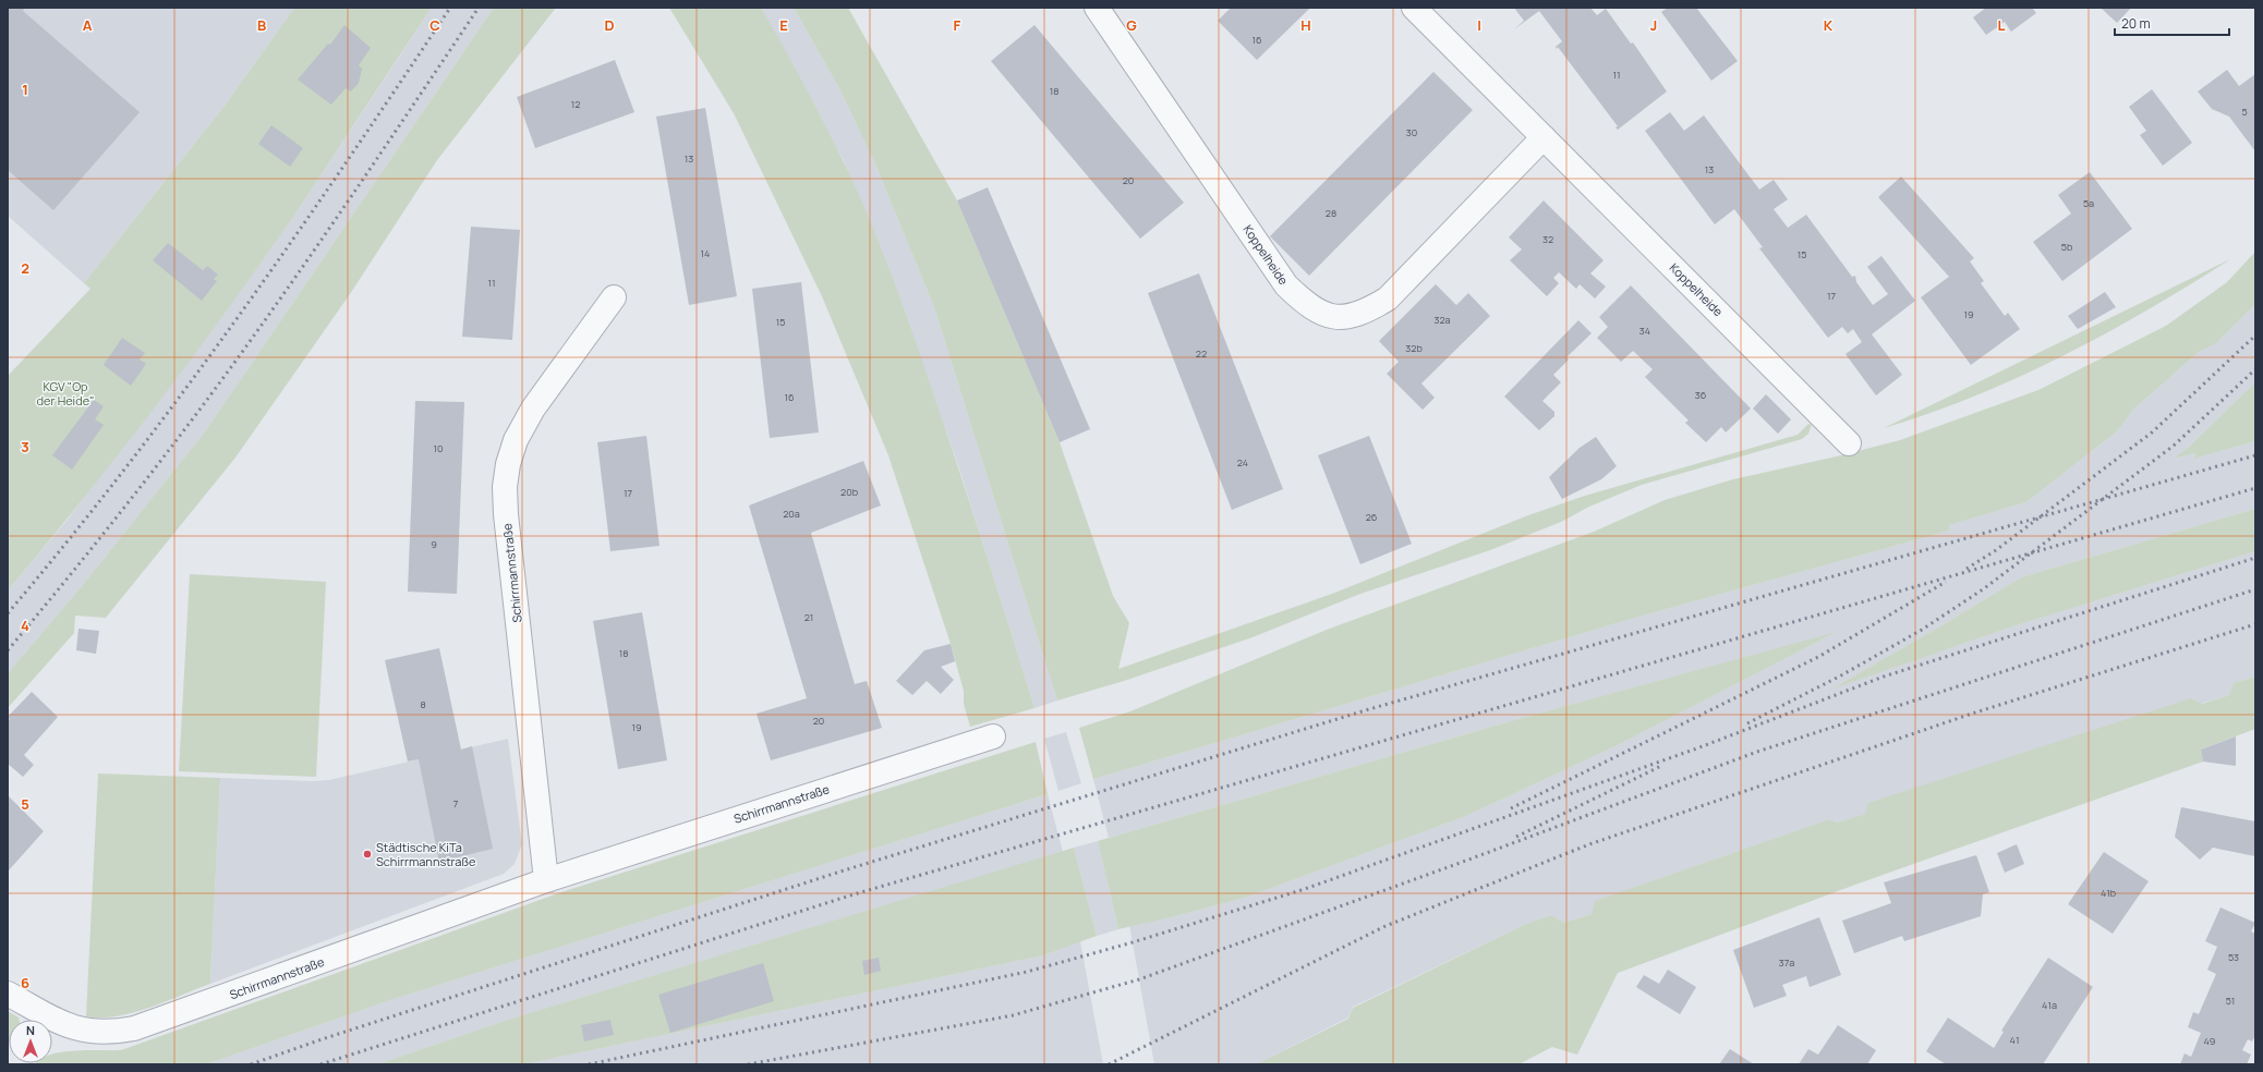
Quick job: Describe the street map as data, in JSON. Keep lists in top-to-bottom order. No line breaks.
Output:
{"streets":{"street":["Koppelheide","Schirrmannstraße"]},"parks":["KGV \"Op der Heide\""],"places":["Städtische KiTa Schirrmannstraße"],"house_numbers":["16","11","18","12","5","30","13","13","20","5a","28","32","5b","14","15","11","17","19","32a","15","34","32b","22","36","16","10","24","20b","17","20a","26","9","21","18","8","20","19","7","41b","53","37a","51","41a","41","49"],"scale_bar":"20 m","north":"top","grid":{"columns":["A","B","C","D","E","F","G","H","I","J","K","L"],"rows":["1","2","3","4","5","6"]}}
